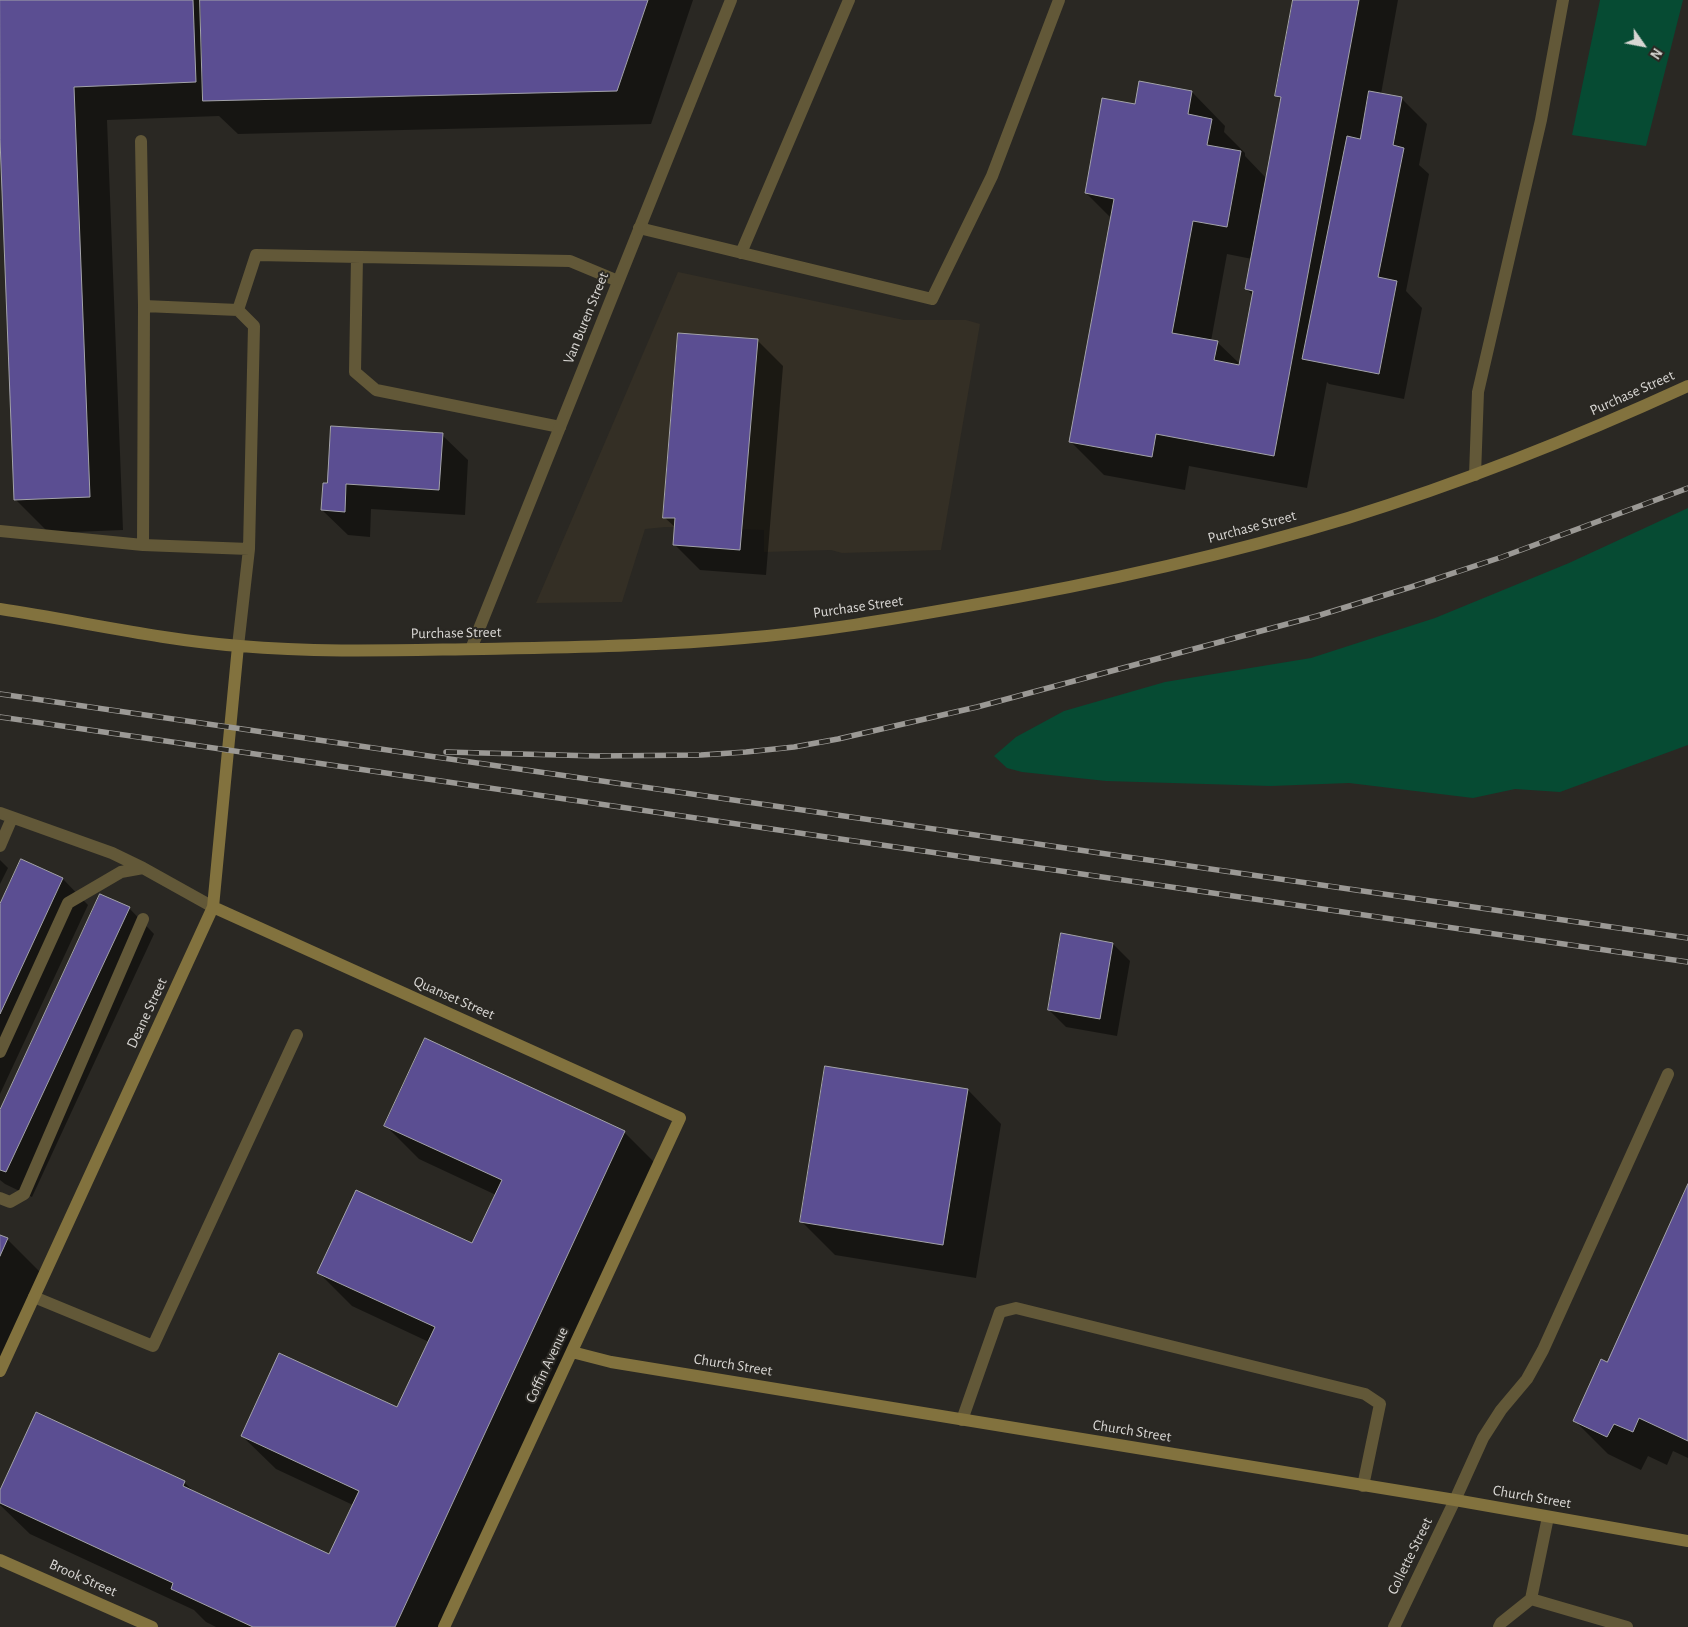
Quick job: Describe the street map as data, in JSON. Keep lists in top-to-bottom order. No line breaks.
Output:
{"streets":{"main road":["Purchase Street","Quanset Street","Deane Street","Coffin Avenue","Church Street","Brook Street"],"street":["Van Buren Street","Collette Street"]},"crossings":[["Van Buren Street","Purchase Street"],["Purchase Street","Deane Street"],["Quanset Street","Deane Street"],["Quanset Street","Coffin Avenue"],["Coffin Avenue","Church Street"],["Church Street","Collette Street"]],"north":"bottom right"}
